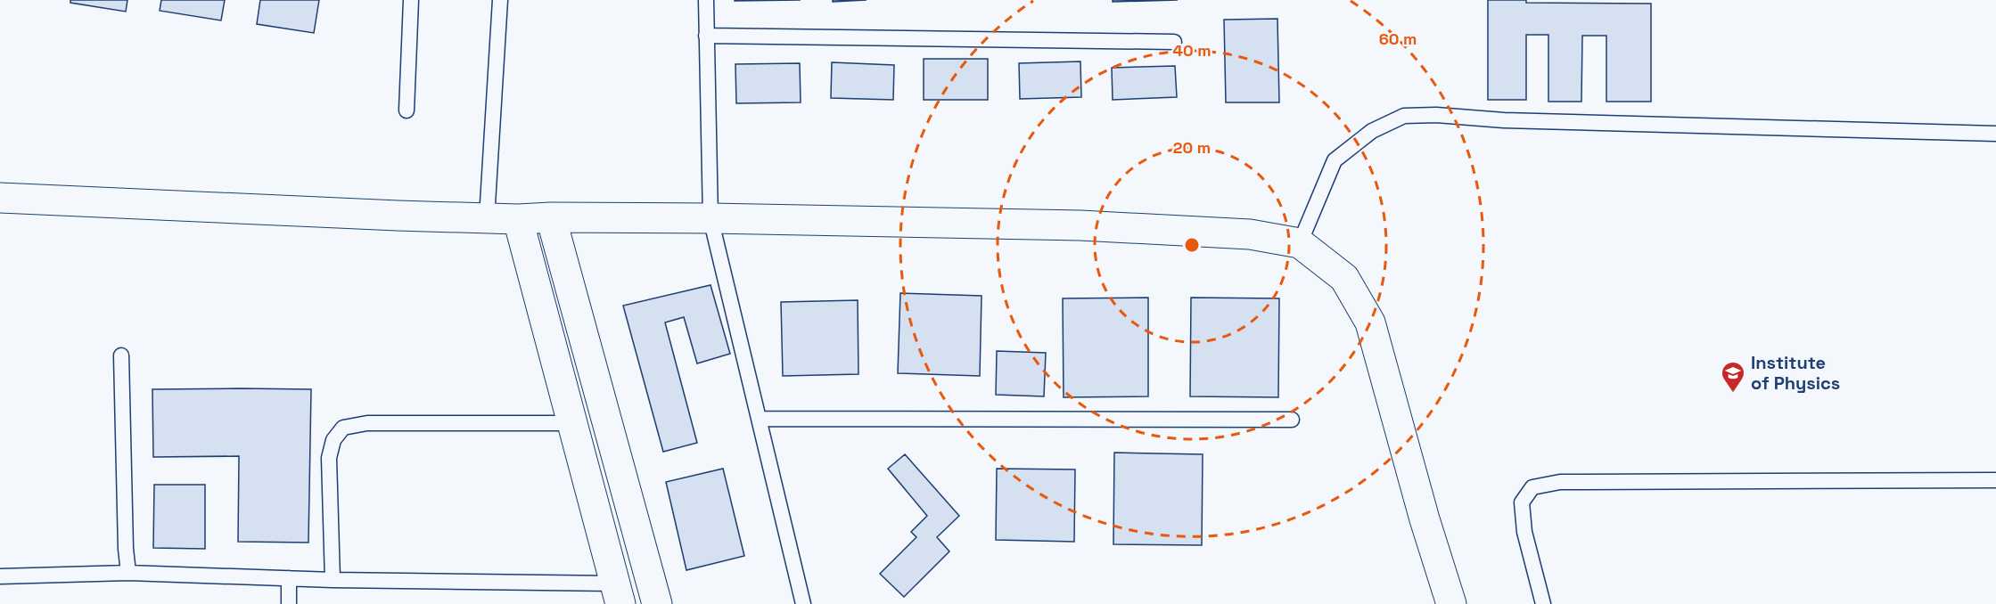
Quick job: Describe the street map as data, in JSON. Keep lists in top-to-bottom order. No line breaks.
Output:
{"places":{"school or university":["Institute of Physics"]},"rings":["60 m","40 m","20 m"]}
